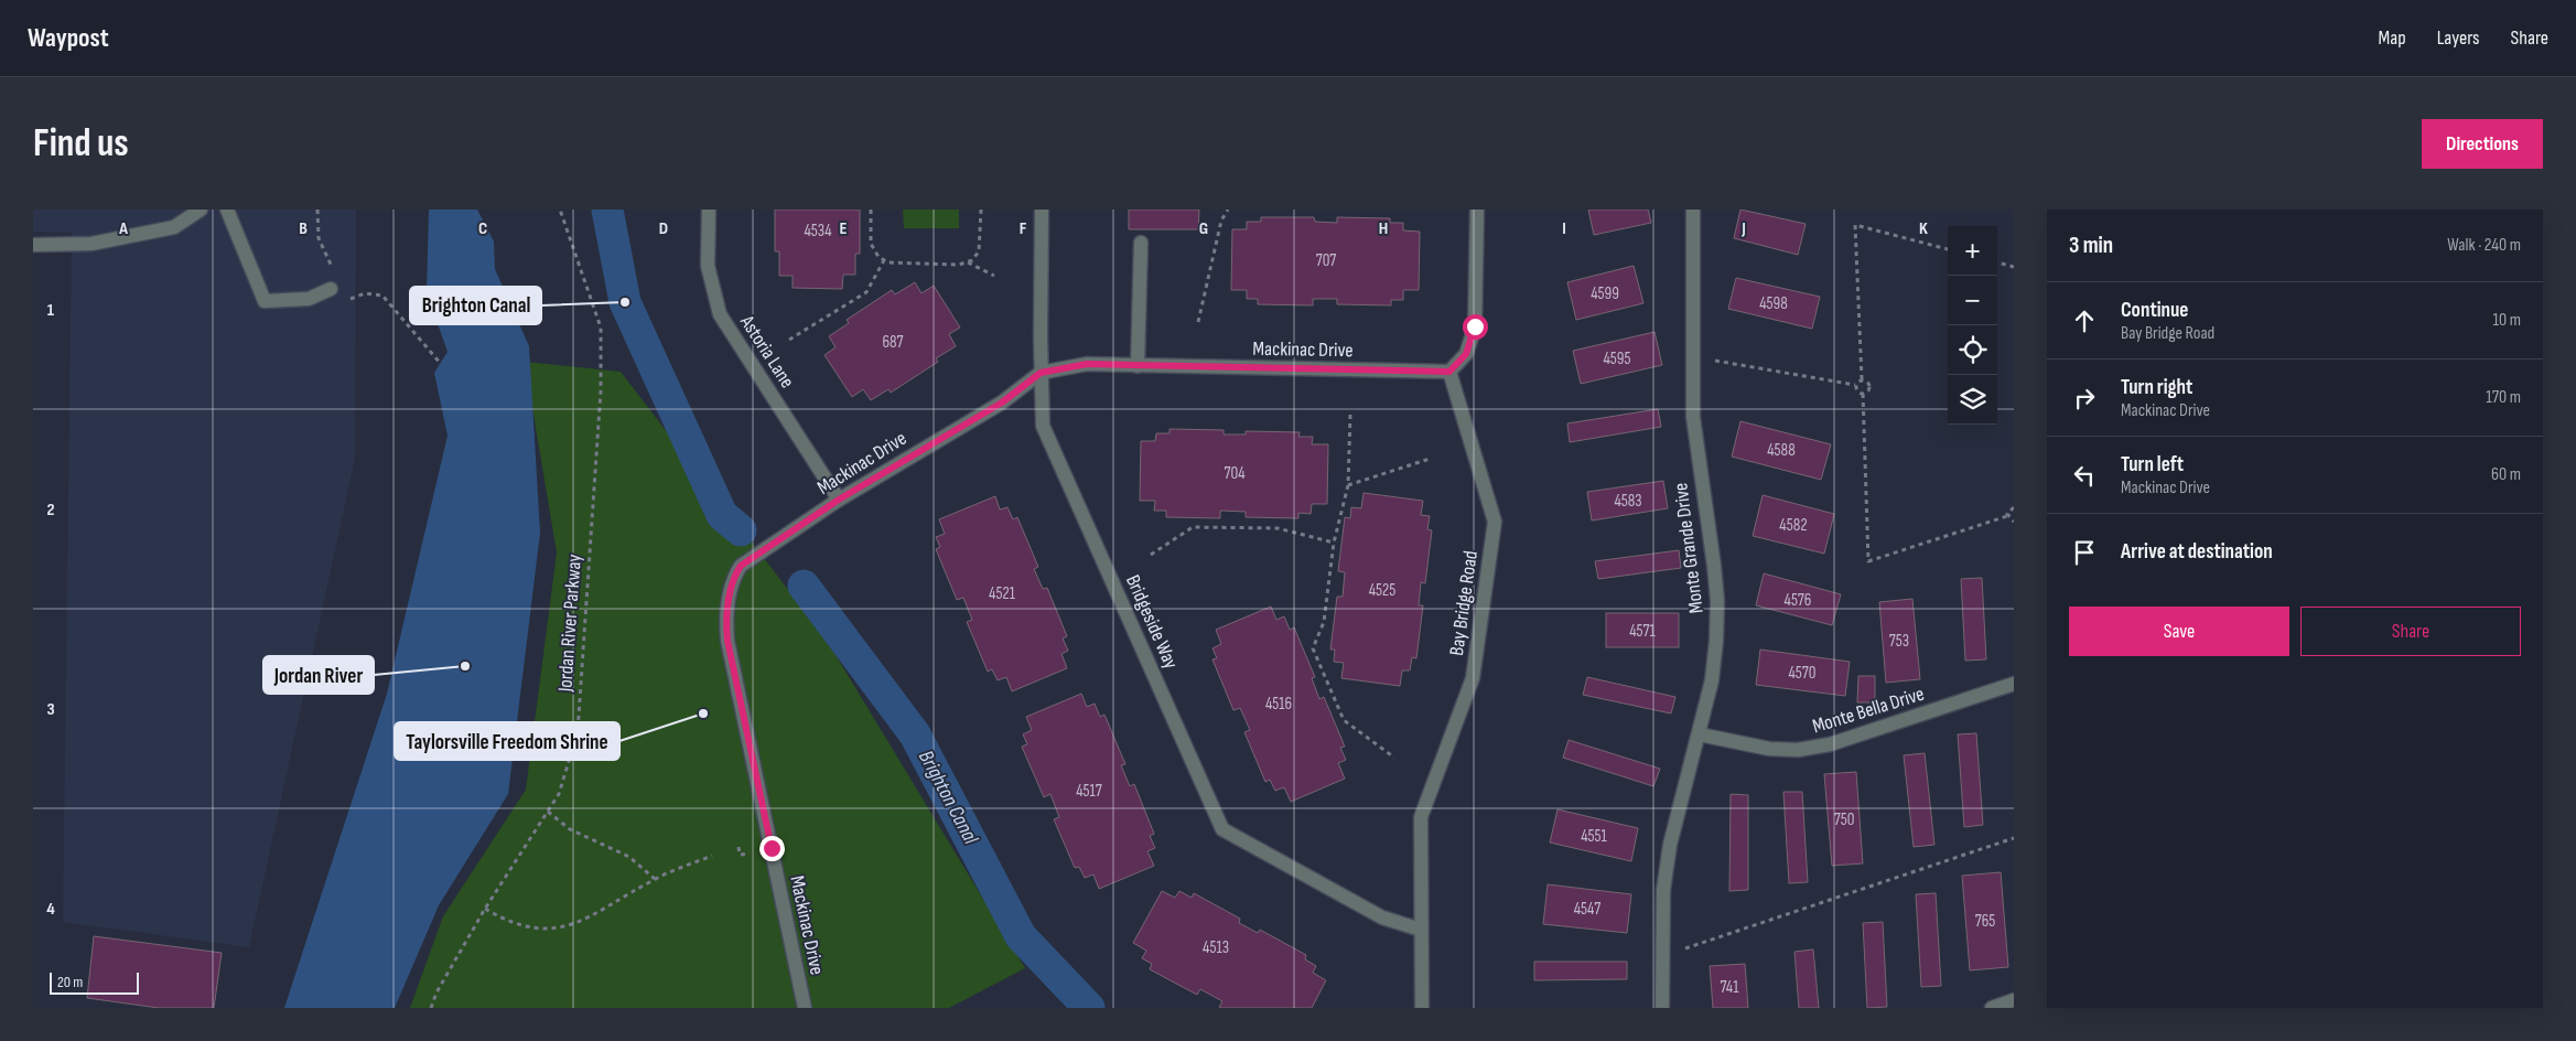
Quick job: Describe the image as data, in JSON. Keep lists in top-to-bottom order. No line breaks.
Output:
{"streets":{"street":["Mackinac Drive","Astoria Lane","Monte Grande Drive","Bay Bridge Road","Bridgeside Way","Monte Bella Drive"],"path":["Jordan River Parkway"]},"crossings":[["Mackinac Drive","Astoria Lane"],["Mackinac Drive","Bay Bridge Road"],["Mackinac Drive","Bridgeside Way"],["Monte Grande Drive","Monte Bella Drive"],["Bay Bridge Road","Bridgeside Way"]],"water":["Brighton Canal"],"places":["Brighton Canal","Jordan River","Taylorsville Freedom Shrine"],"house_numbers":["4534","707","4599","4598","687","4595","4588","704","4583","4582","4525","4521","4576","4571","753","4570","4516","4517","750","4551","4547","765","4513","741"],"scale_bar":"20 m","page":{"header":"Waypost","nav":["Map","Layers","Share"],"buttons":["Directions",["Save","Share"]],"title":"Find us","heading":["3 min","Walk · 240 m"],"map_buttons":["+","−"],"list":[["Continue","Bay Bridge Road","10 m"],["Turn right","Mackinac Drive","170 m"],["Turn left","Mackinac Drive","60 m"],"Arrive at destination"],"scale":"20 m"},"grid":{"columns":["A","B","C","D","E","F","G","H","I","J","K"],"rows":["1","2","3","4"]}}
